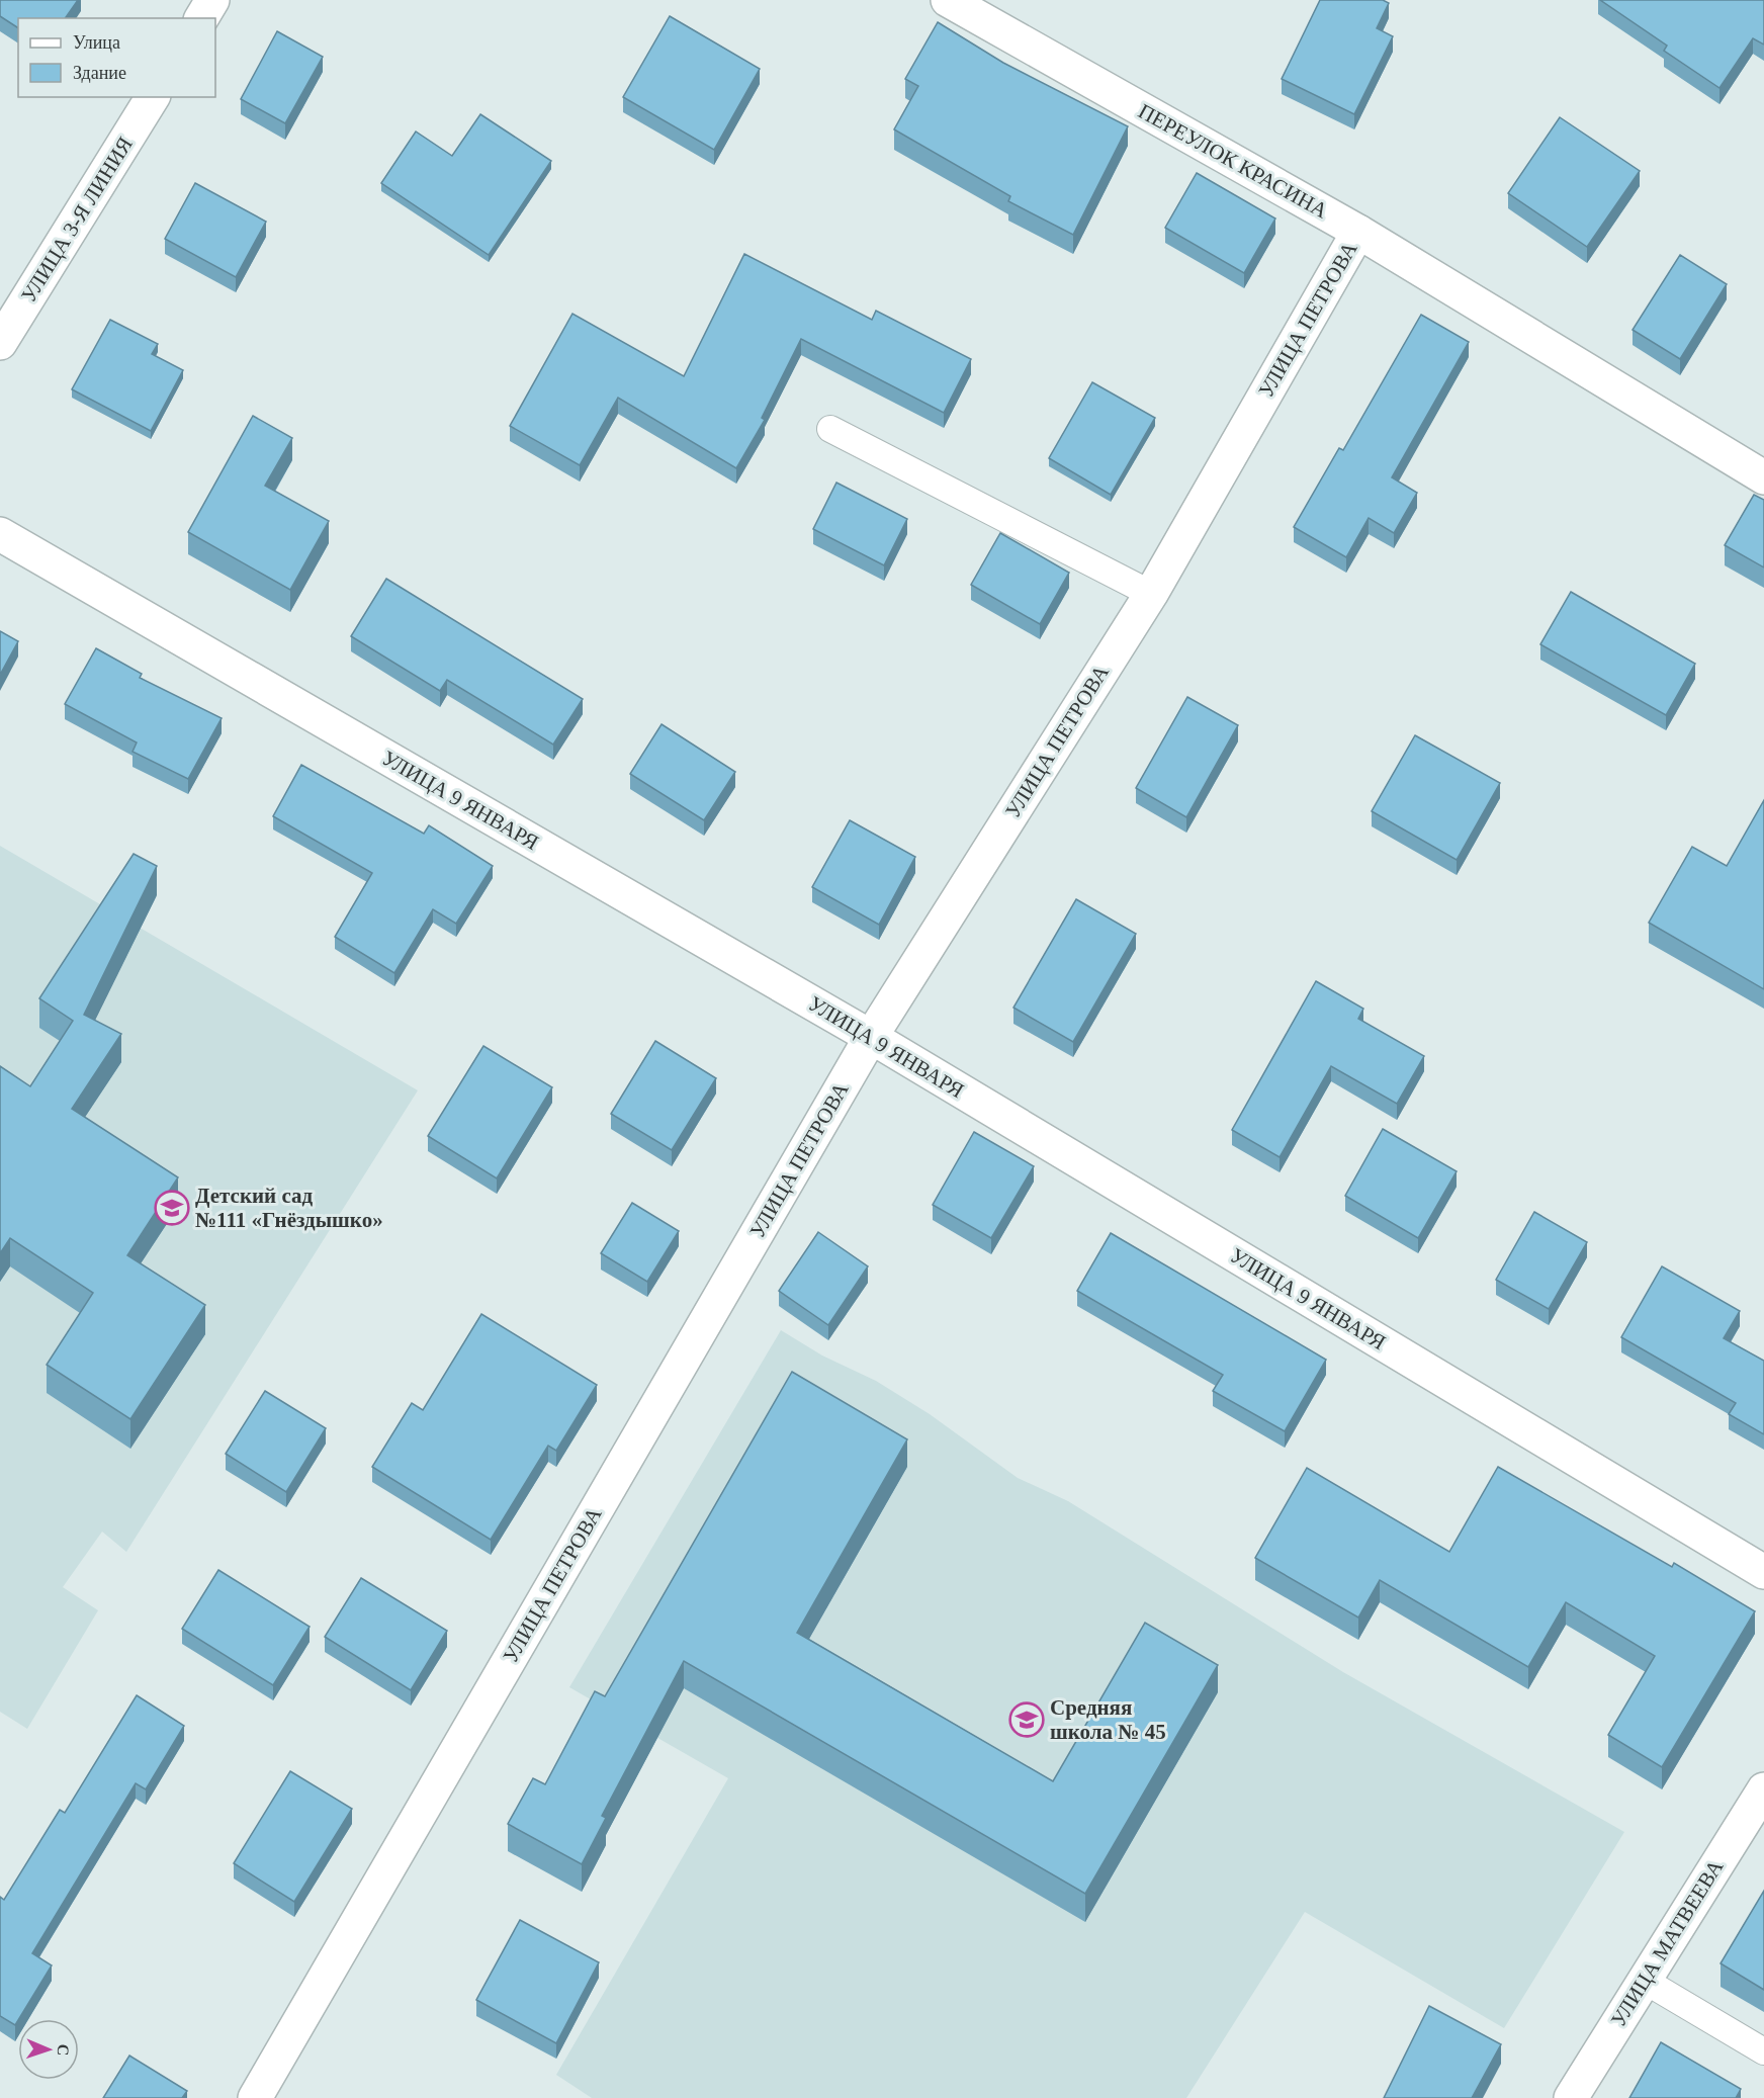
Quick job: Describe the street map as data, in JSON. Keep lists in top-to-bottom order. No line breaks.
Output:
{"streets":{"street":["ПЕРЕУЛОК КРАСИНА","УЛИЦА 3-Я ЛИНИЯ","УЛИЦА ПЕТРОВА","УЛИЦА 9 ЯНВАРЯ","УЛИЦА МАТВЕЕВА"]},"crossings":[["ПЕРЕУЛОК КРАСИНА","УЛИЦА ПЕТРОВА"],["УЛИЦА ПЕТРОВА","УЛИЦА 9 ЯНВАРЯ"]],"places":{"school or university":["Детский сад №111 «Гнёздышко»","Средняя школа № 45"]},"legend":["Улица","Здание"],"north":"right"}
